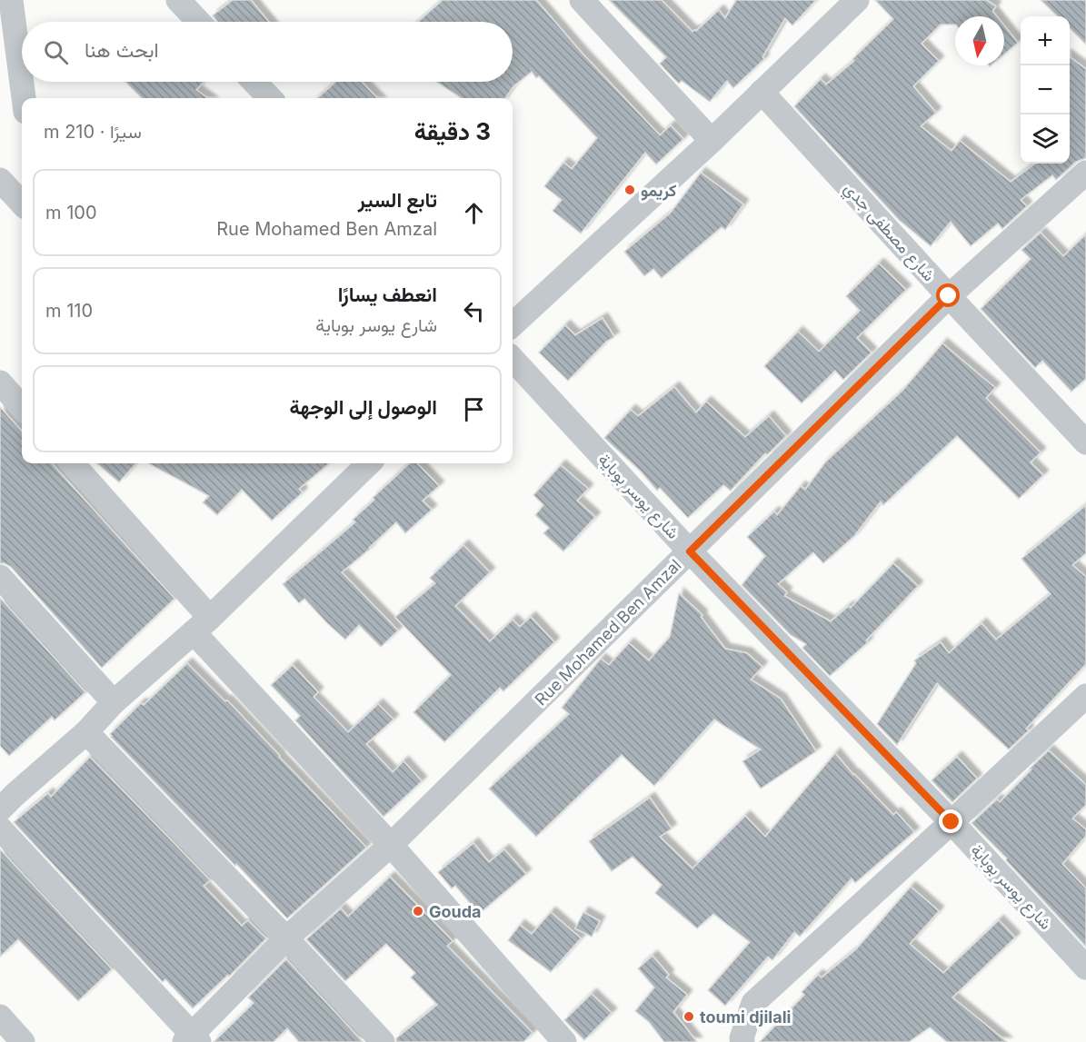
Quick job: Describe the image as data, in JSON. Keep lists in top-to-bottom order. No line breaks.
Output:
{"streets":{"street":["شارع مصطفى جدي","شارع يوسر بوباية","Rue Mohamed Ben Amzal"]},"crossings":[["شارع مصطفى جدي","Rue Mohamed Ben Amzal"],["شارع يوسر بوباية","Rue Mohamed Ben Amzal"]],"places":["كريمو","Gouda","toumi djilali"],"north":"bottom","page":{"map_buttons":["+","−"],"search":"ابحث هنا","heading":["3 دقيقة","سيرًا · 210 m"],"list":[["تابع السير","Rue Mohamed Ben Amzal","100 m"],["انعطف يسارًا","شارع يوسر بوباية","110 m"],"الوصول إلى الوجهة"]}}
